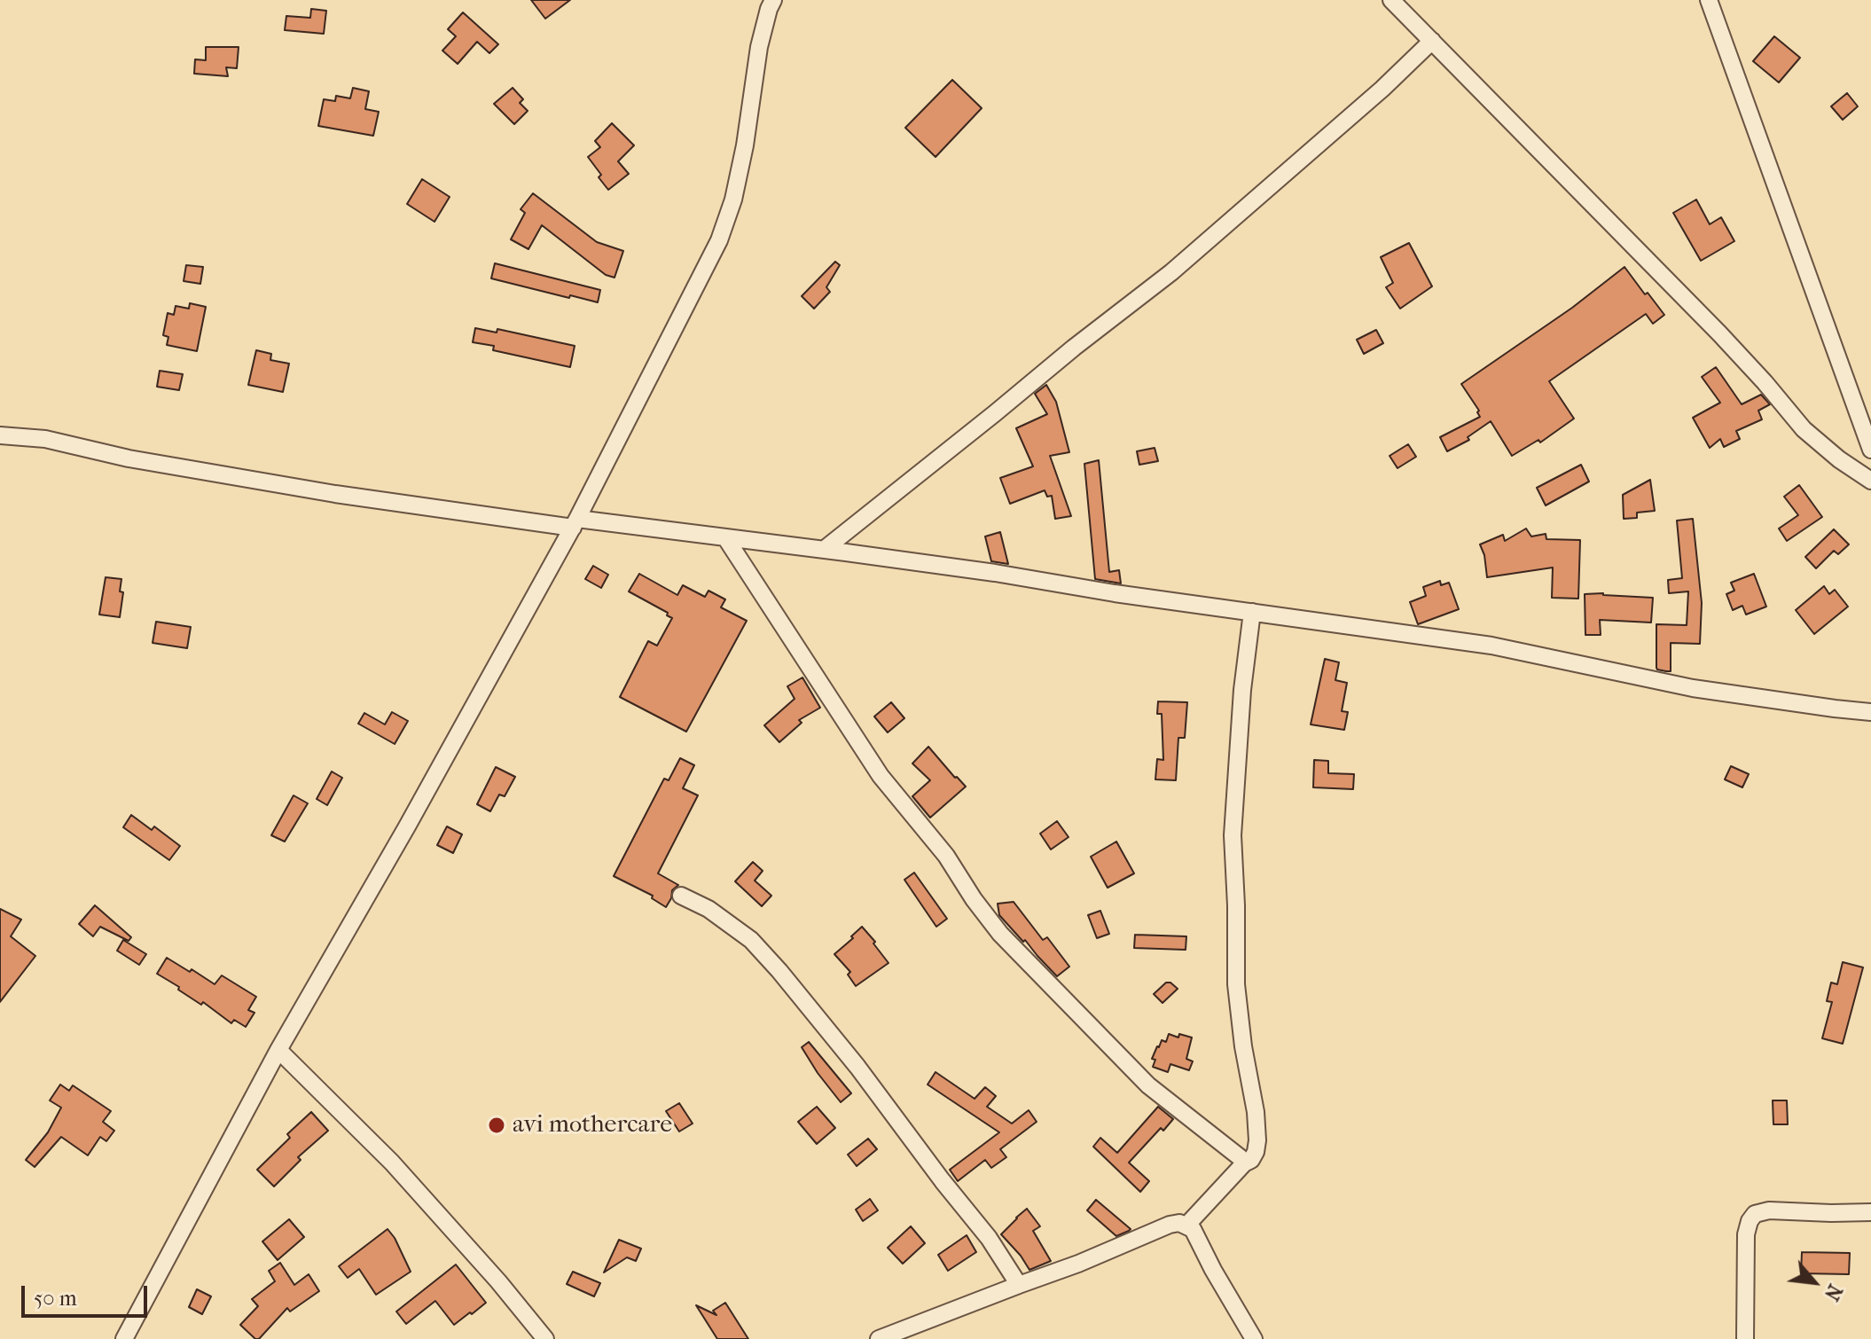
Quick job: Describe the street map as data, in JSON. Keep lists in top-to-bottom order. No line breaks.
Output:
{"places":["avi mothercare"],"scale_bar":"50 m","north":"bottom right"}
